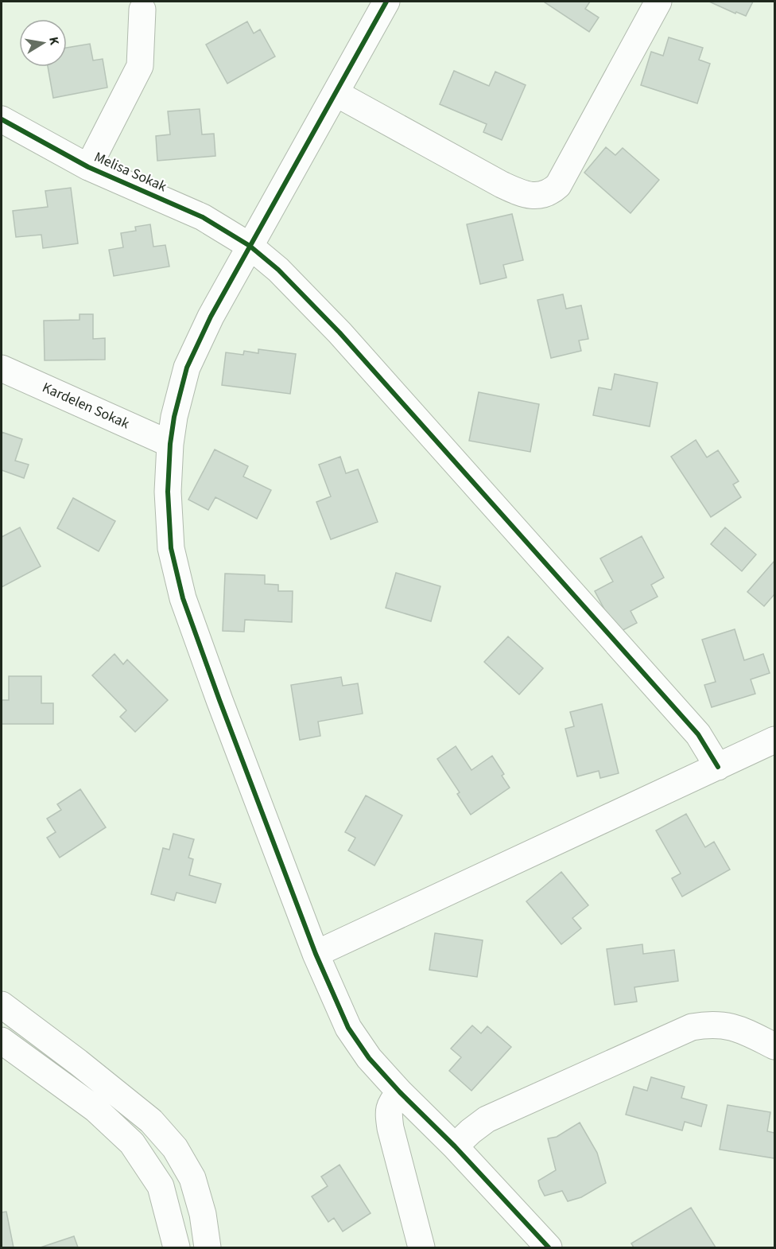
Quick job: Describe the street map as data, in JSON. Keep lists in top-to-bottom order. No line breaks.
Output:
{"streets":{"street":["Melisa Sokak","Kardelen Sokak"]},"north":"right"}
